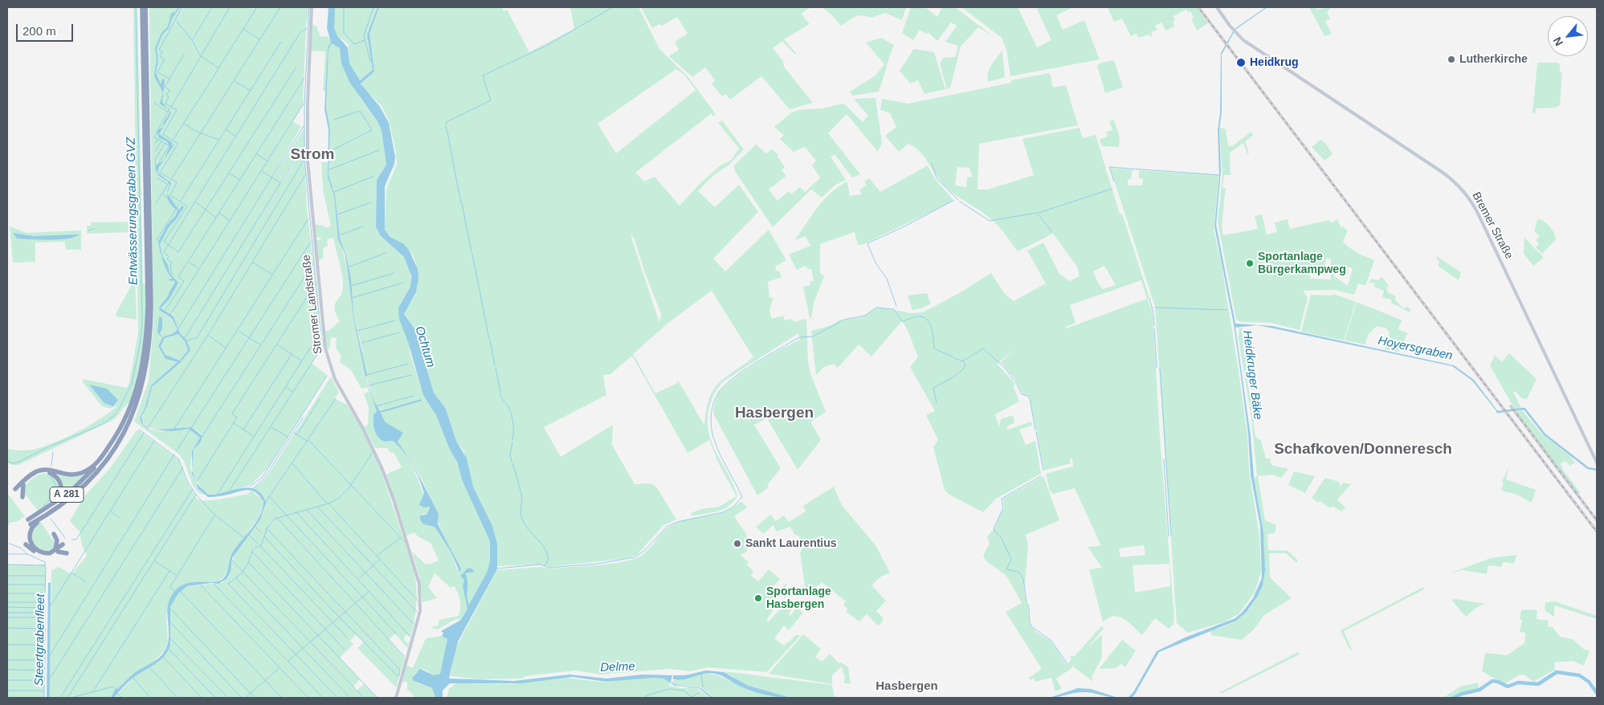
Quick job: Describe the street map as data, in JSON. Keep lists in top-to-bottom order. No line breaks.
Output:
{"streets":{"highway":["A 281"],"main road":["Bremer Straße","Stromer Landstraße"]},"districts":["Strom","Hasbergen","Schafkoven/Donneresch","Hasbergen"],"water":["Entwässerungsgraben GVZ","Ochtum","Hoyersgraben","Heidkruger Bäke","Steertgrabenfleet","Delme"],"places":["Lutherkirche","Heidkrug","Sportanlage Bürgerkampweg","Sankt Laurentius","Sportanlage Hasbergen"],"scale_bar":"200 m","north":"bottom left"}
